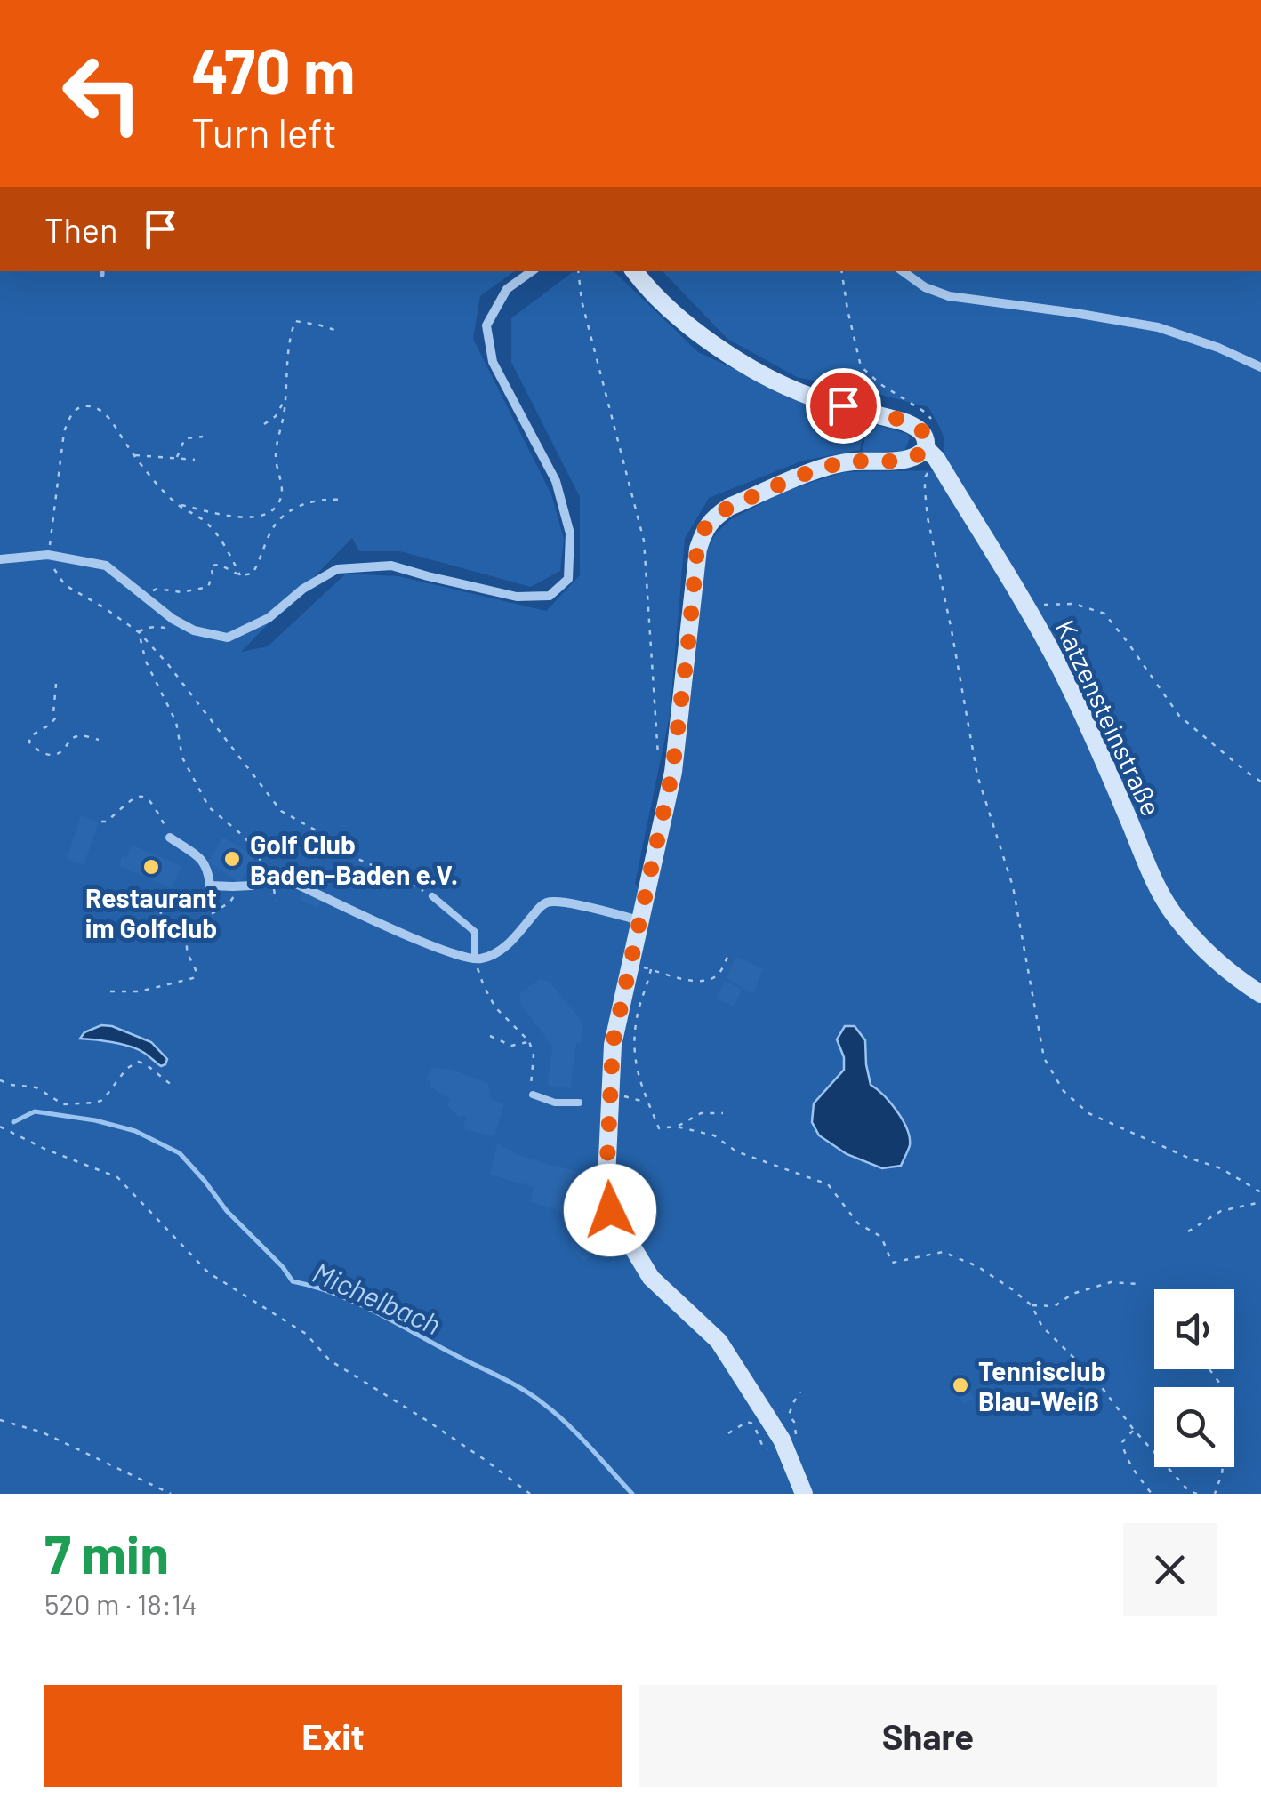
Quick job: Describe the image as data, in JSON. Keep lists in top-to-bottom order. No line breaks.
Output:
{"streets":{"main road":["Katzensteinstraße"]},"water":["Michelbach"],"places":["Golf Club Baden-Baden e.V.","Restaurant im Golfclub","Tennisclub Blau-Weiß"],"page":{"turn":["470 m","Turn left"],"then":"Then","heading":["7 min","520 m · 18:14"],"buttons":["Exit","Share"]}}
